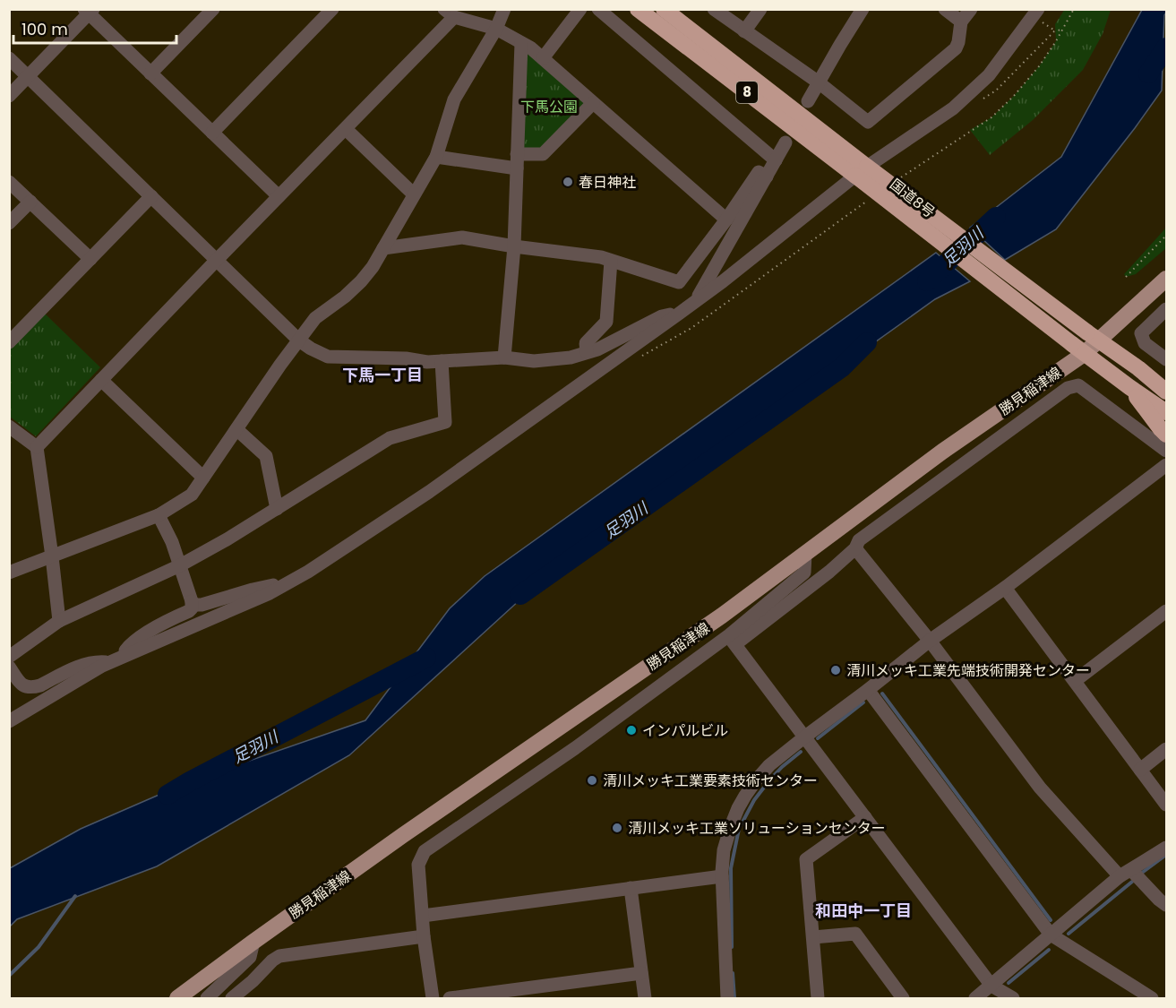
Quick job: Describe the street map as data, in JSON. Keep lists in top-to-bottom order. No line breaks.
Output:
{"streets":{"highway":["8","国道8号"],"main road":["勝見稲津線"]},"crossings":[["8","国道8号"],["国道8号","勝見稲津線"]],"districts":["下馬一丁目","和田中一丁目"],"water":["足羽川"],"parks":["下馬公園"],"places":["春日神社","清川メッキ工業先端技術開発センター","インパルビル","清川メッキ工業要素技術センター","清川メッキ工業ソリューションセンター"],"scale_bar":"100 m"}
